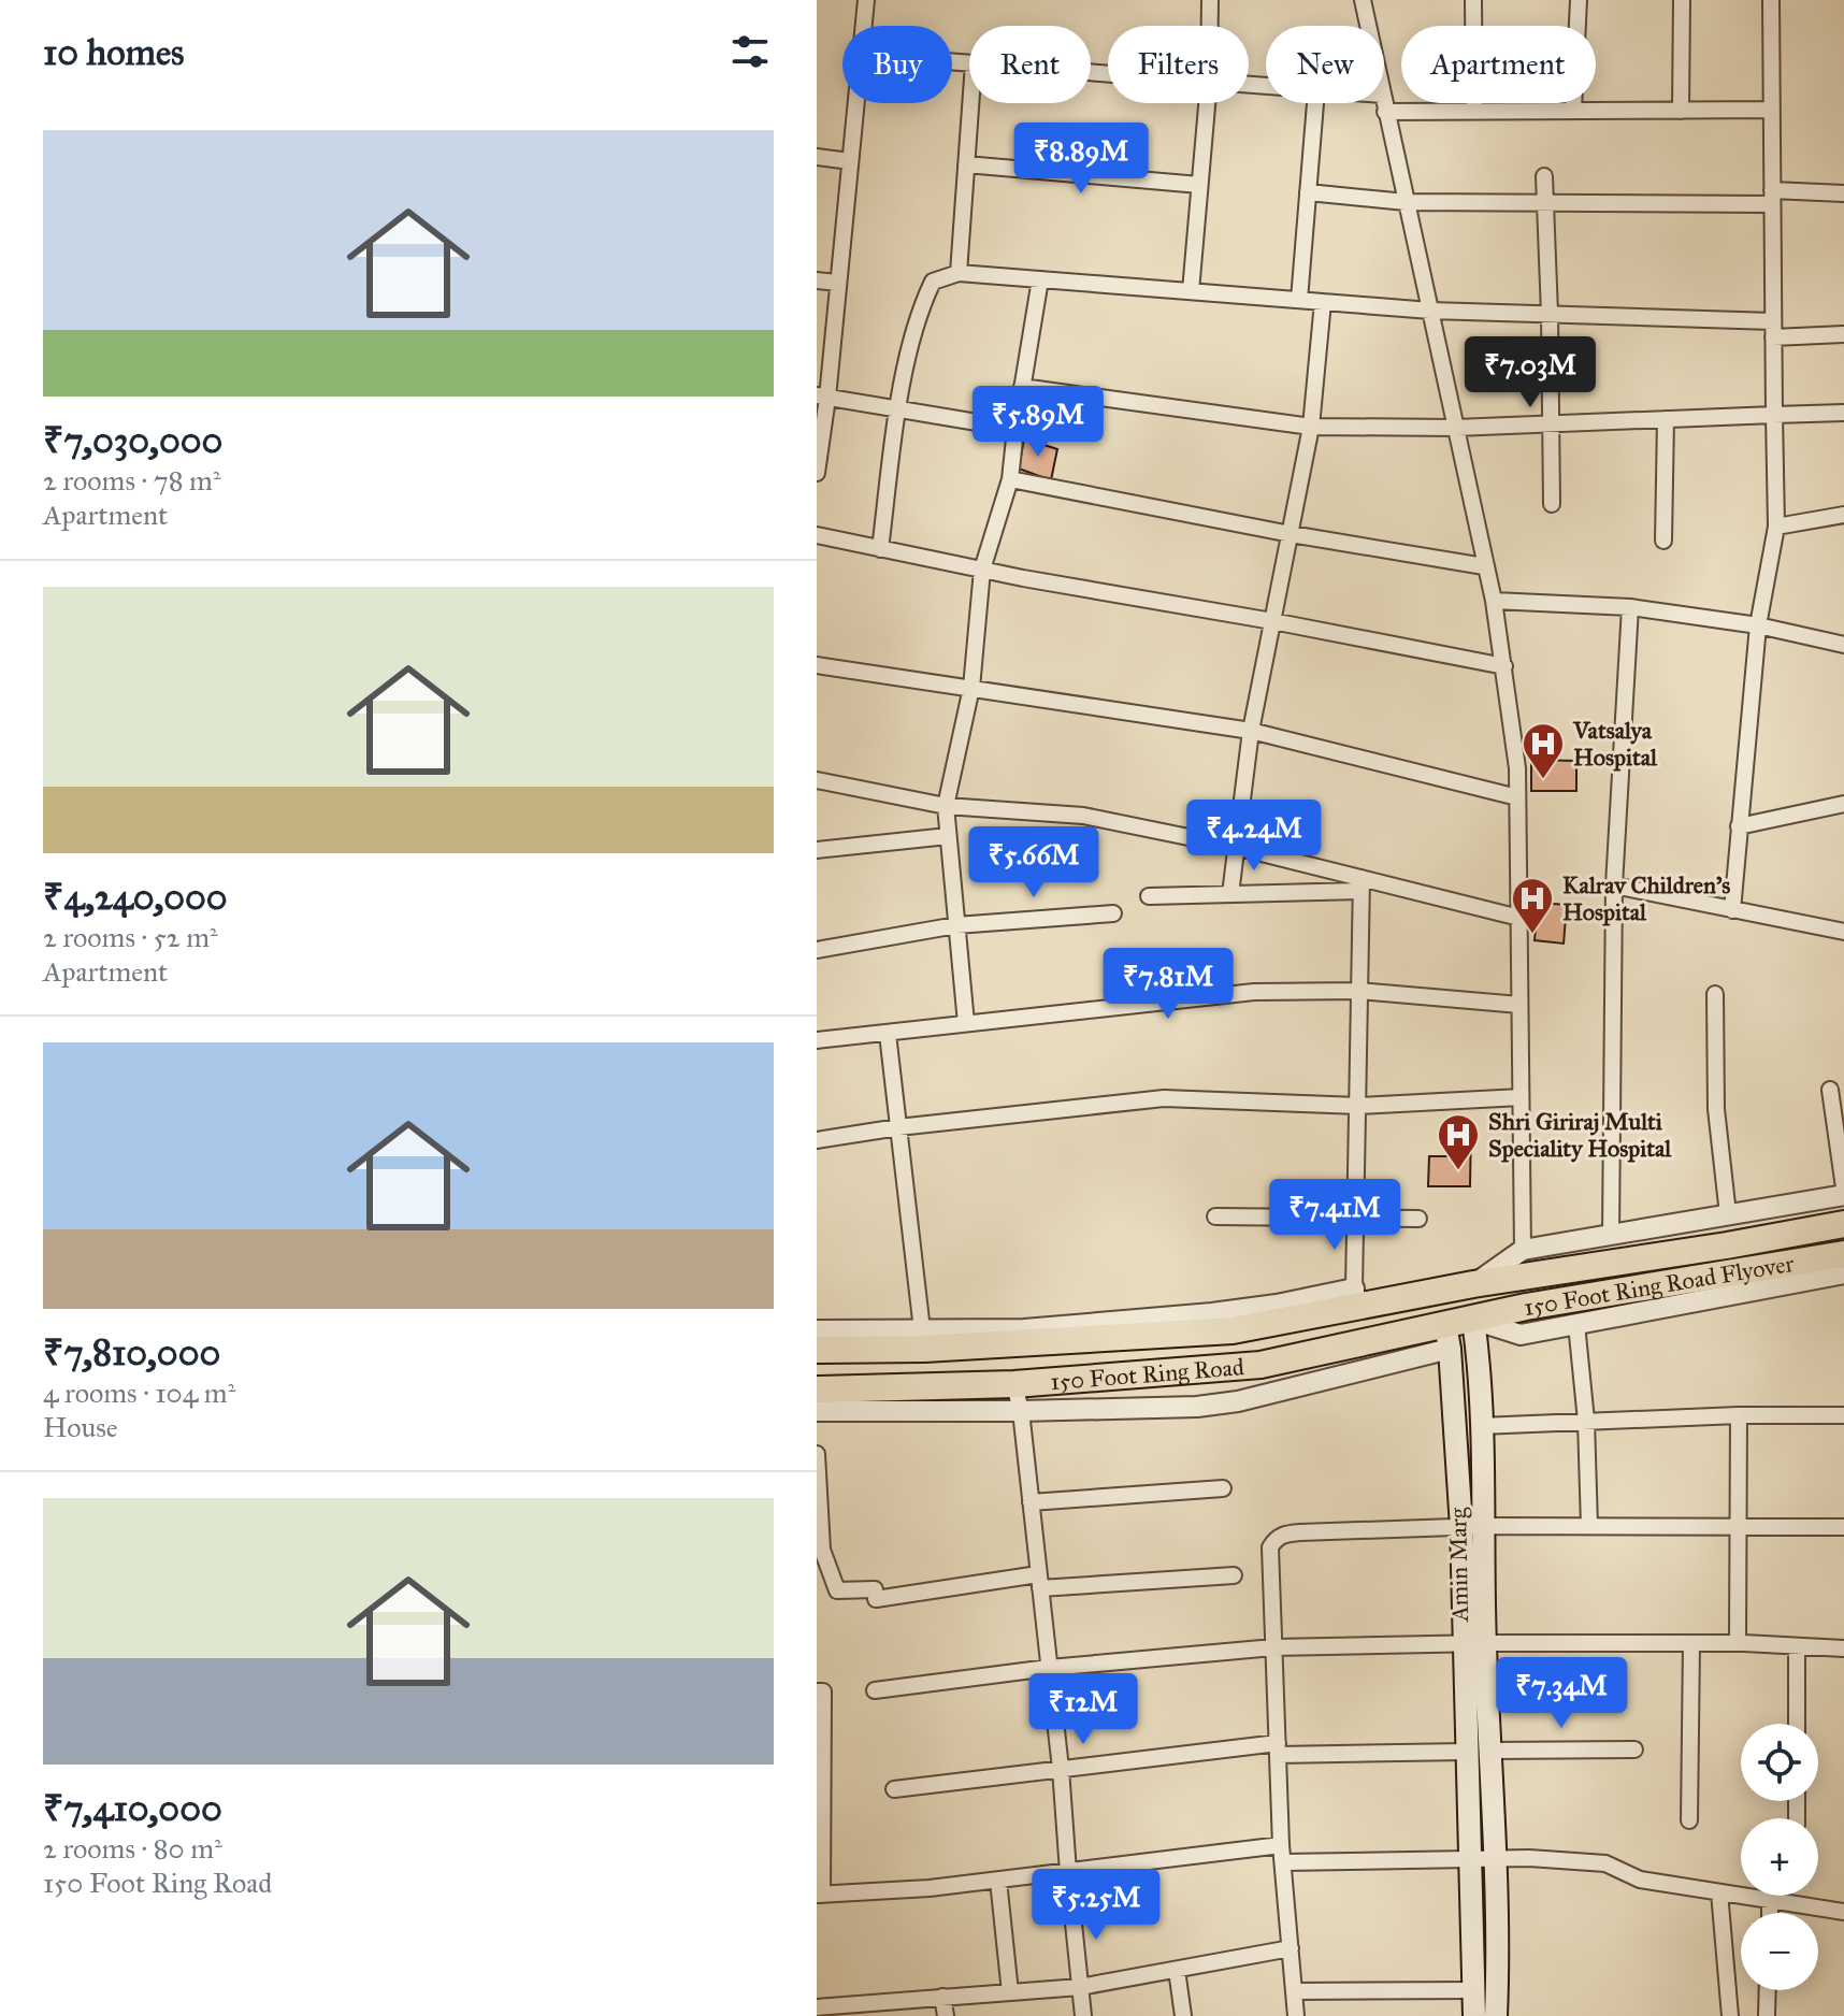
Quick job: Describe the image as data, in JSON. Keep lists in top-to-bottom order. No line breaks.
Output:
{"streets":{"highway":["150 Foot Ring Road Flyover","150 Foot Ring Road"],"main road":["Amin Marg"]},"crossings":[["150 Foot Ring Road Flyover","150 Foot Ring Road"],["150 Foot Ring Road Flyover","Amin Marg"],["150 Foot Ring Road","Amin Marg"]],"places":{"hospital":["Vatsalya Hospital","Kalrav Children's Hospital","Shri Giriraj Multi Speciality Hospital"]},"page":{"heading":"10 homes","chip":["Buy","Rent","Filters","New","Apartment"],"list":[{"name":"₹7,030,000","note":"2 rooms · 78 m² · Apartment"},{"name":"₹4,240,000","note":"2 rooms · 52 m² · Apartment"},{"name":"₹7,810,000","note":"4 rooms · 104 m² · House"},{"name":"₹7,410,000","note":"2 rooms · 80 m² · 150 Foot Ring Road"}],"price":["₹8.89M","₹7.03M","₹5.89M","₹4.24M","₹5.66M","₹7.81M","₹7.41M","₹7.34M","₹12M","₹5.25M"],"map_buttons":["+","−"]}}
